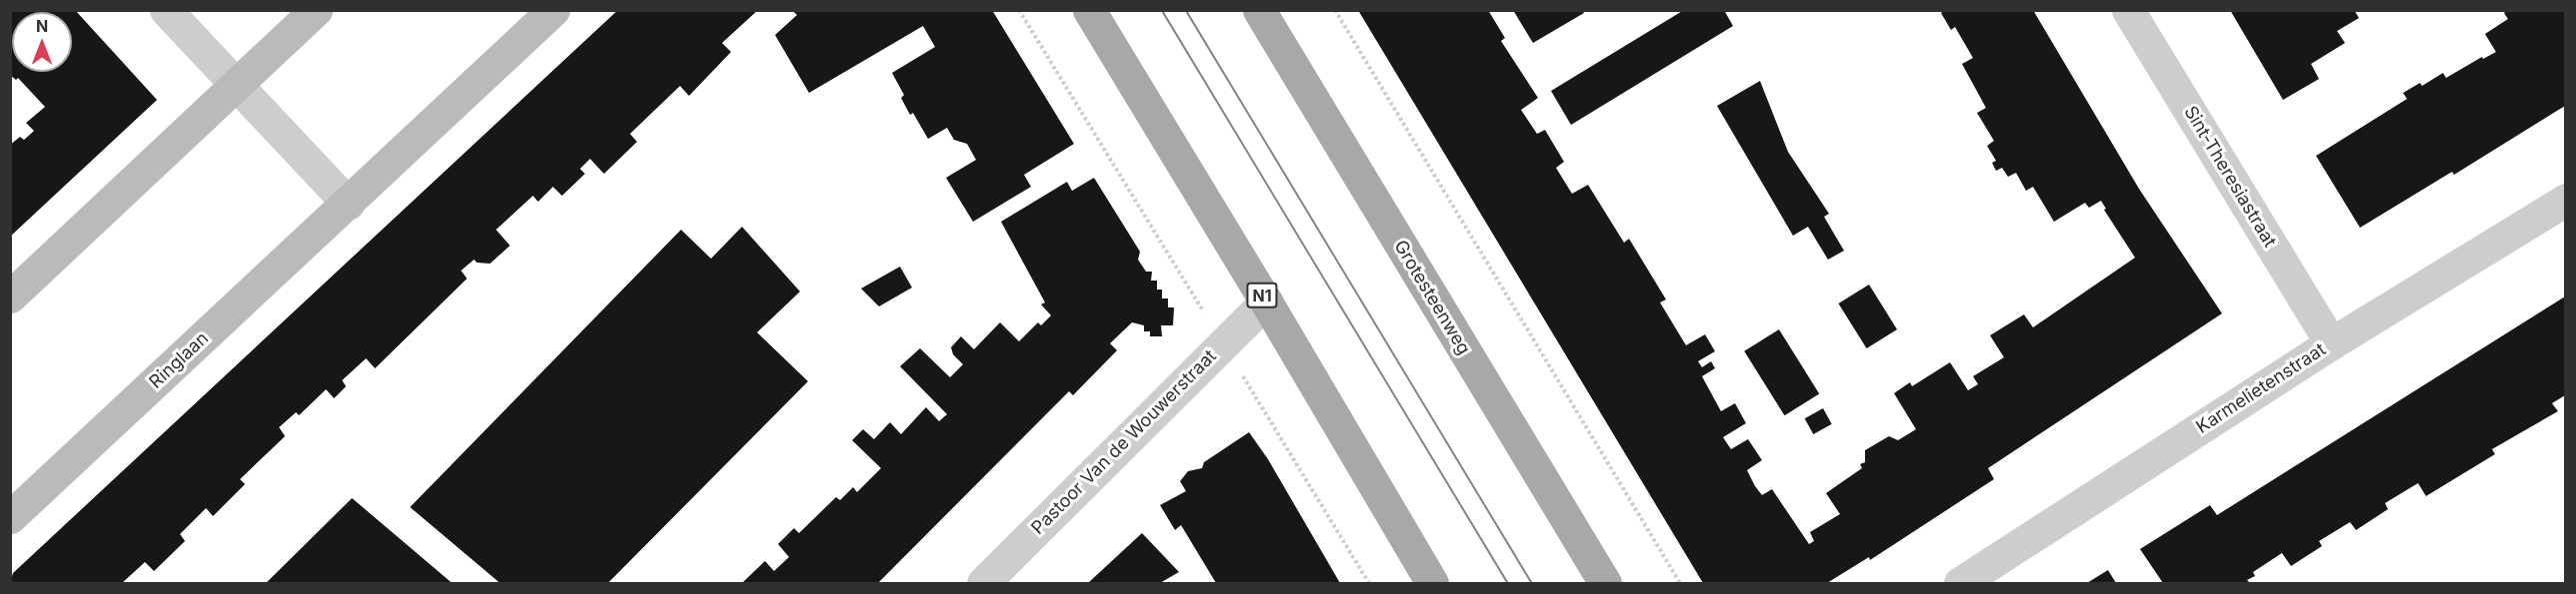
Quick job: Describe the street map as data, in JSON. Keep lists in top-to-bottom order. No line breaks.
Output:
{"streets":{"main road":["N1","Grotesteenweg"],"street":["Sint-Theresiastraat","Ringlaan","Karmelietenstraat","Pastoor Van de Wouwerstraat"]},"crossings":[["Sint-Theresiastraat","Karmelietenstraat"],["N1","Pastoor Van de Wouwerstraat"]],"north":"top"}
